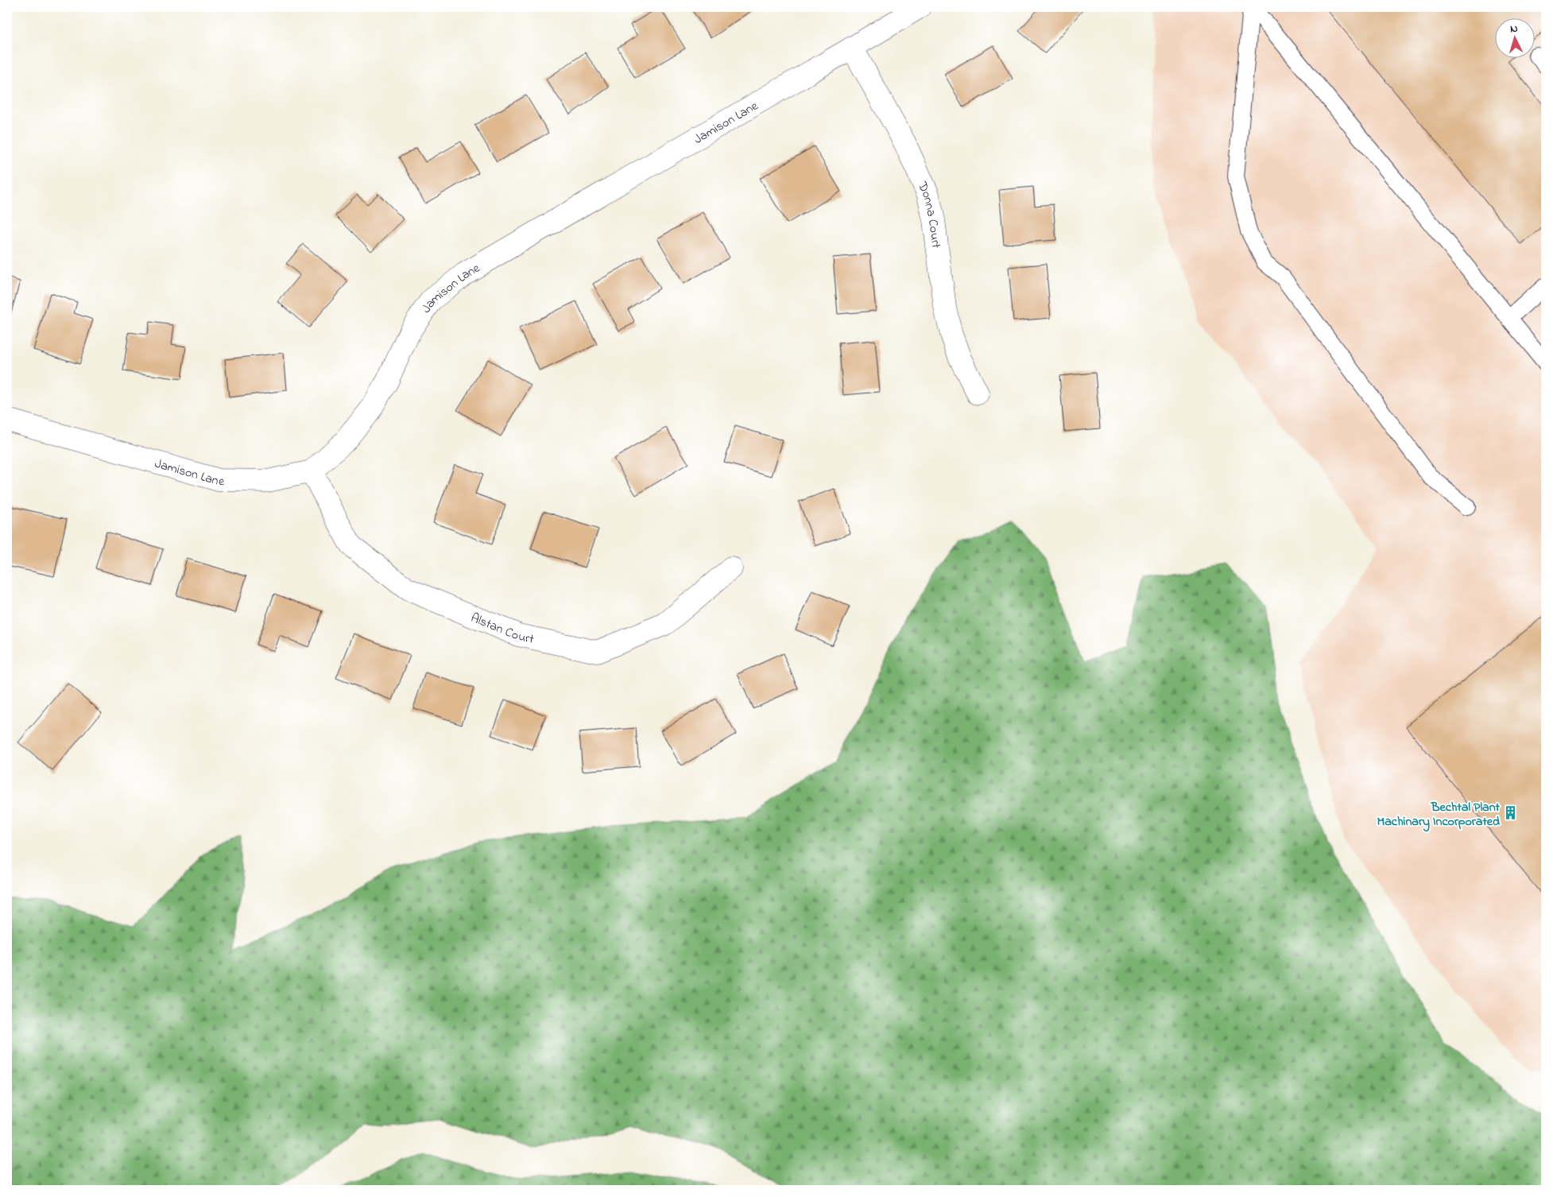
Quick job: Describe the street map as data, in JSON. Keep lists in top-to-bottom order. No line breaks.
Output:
{"streets":{"street":["Jamison Lane","Donna Court","Alstan Court"]},"crossings":[["Jamison Lane","Donna Court"],["Jamison Lane","Alstan Court"]],"places":{"building":["Bechtal Plant Machinary Incorporated"]},"north":"top"}
